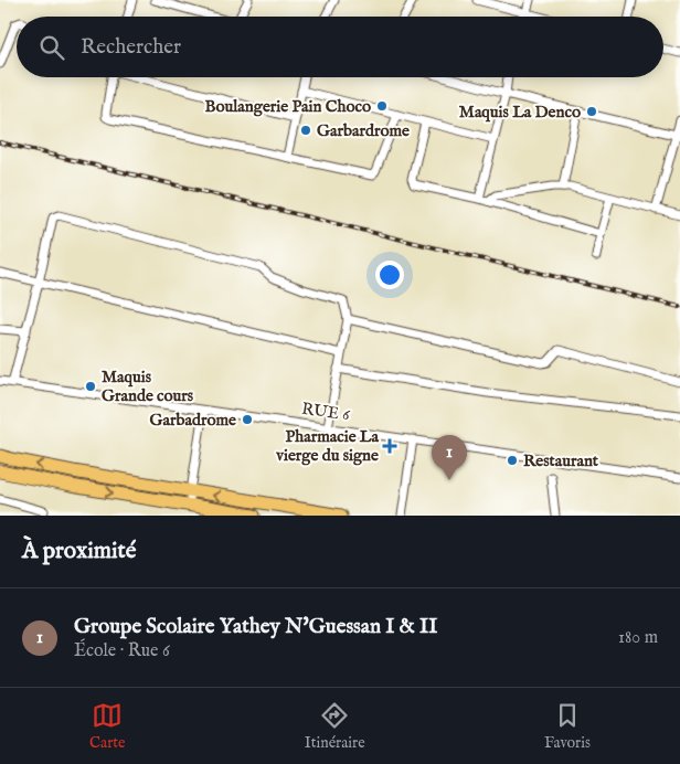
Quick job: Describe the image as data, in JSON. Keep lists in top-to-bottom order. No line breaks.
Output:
{"streets":{"street":["RUE 6"]},"places":{"other":["Boulangerie Pain Choco","Maquis La Denco","Garbardrome","Maquis Grande cours","Garbadrome","Restaurant"],"health":["Pharmacie La vierge du signe"]},"page":{"search":"Rechercher","pins":"1","heading":"À proximité","list":[{"mark":"1","name":"Groupe Scolaire Yathey N'Guessan I & II","note":"École · Rue 6","value":"180 m"}],"nav":["Carte","Itinéraire","Favoris"]}}
